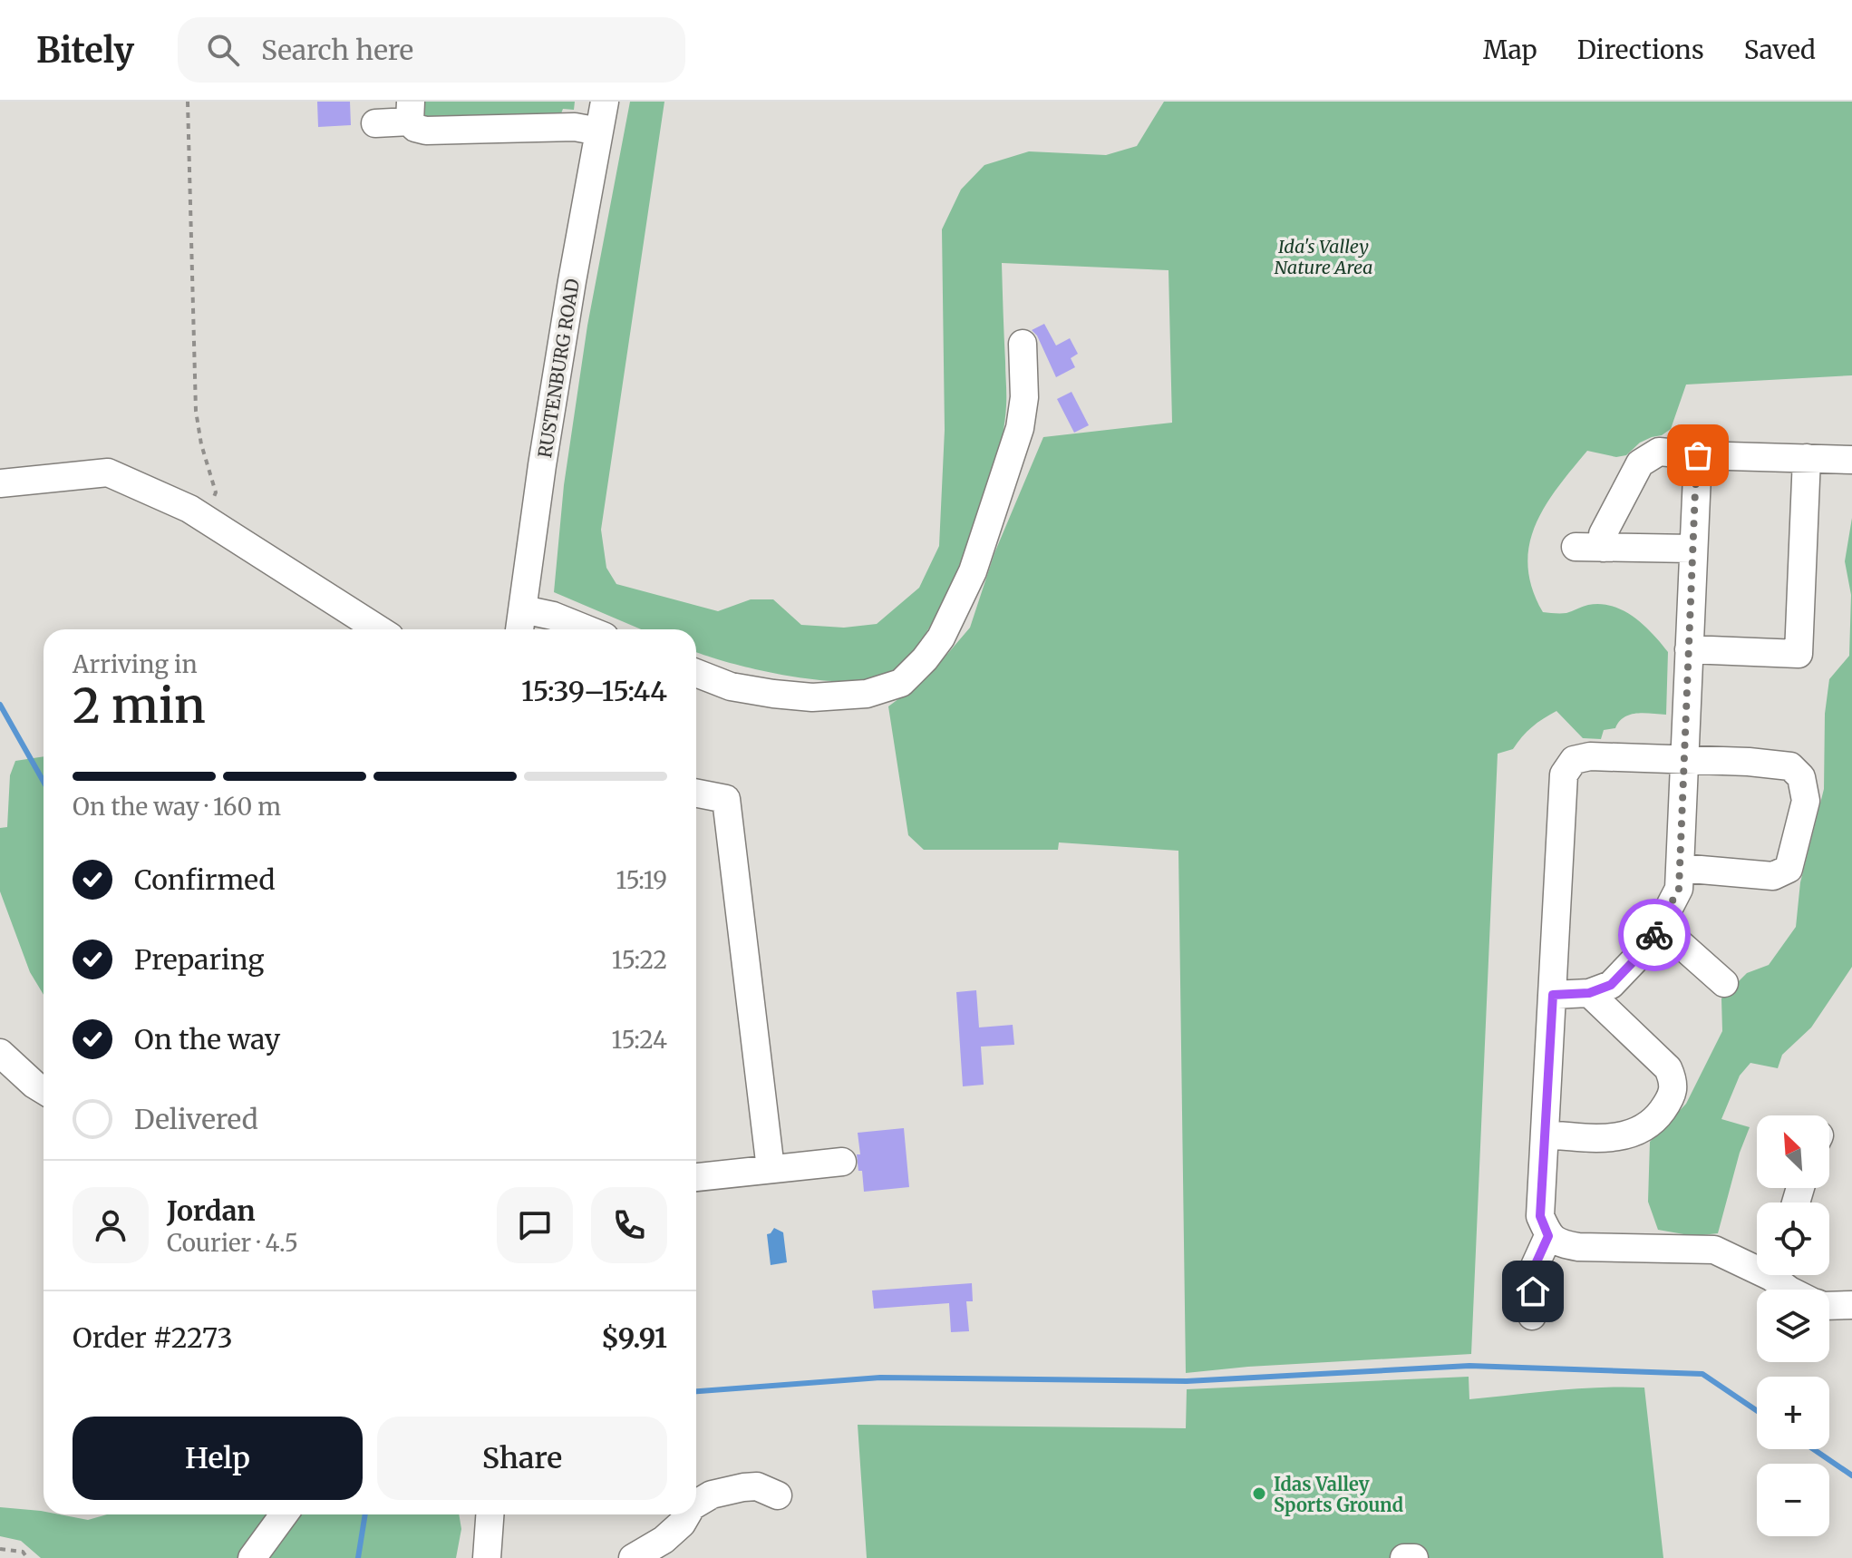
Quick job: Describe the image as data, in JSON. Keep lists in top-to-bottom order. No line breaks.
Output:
{"streets":{"street":["RUSTENBURG ROAD"]},"parks":["Ida's Valley Nature Area"],"places":["Idas Valley Sports Ground"],"north":"top left","page":{"header":"Bitely","search":"Search here","nav":["Map","Directions","Saved"],"heading":["2 min","Arriving in","15:39–15:44"],"panel":["Jordan","Courier · 4.5","Order #2273","$9.91"],"bar":"On the way · 160 m","list":[["Confirmed","15:19"],["Preparing","15:22"],["On the way","15:24"],"Delivered"],"map_buttons":["+","−"],"buttons":["Help","Share"]}}
